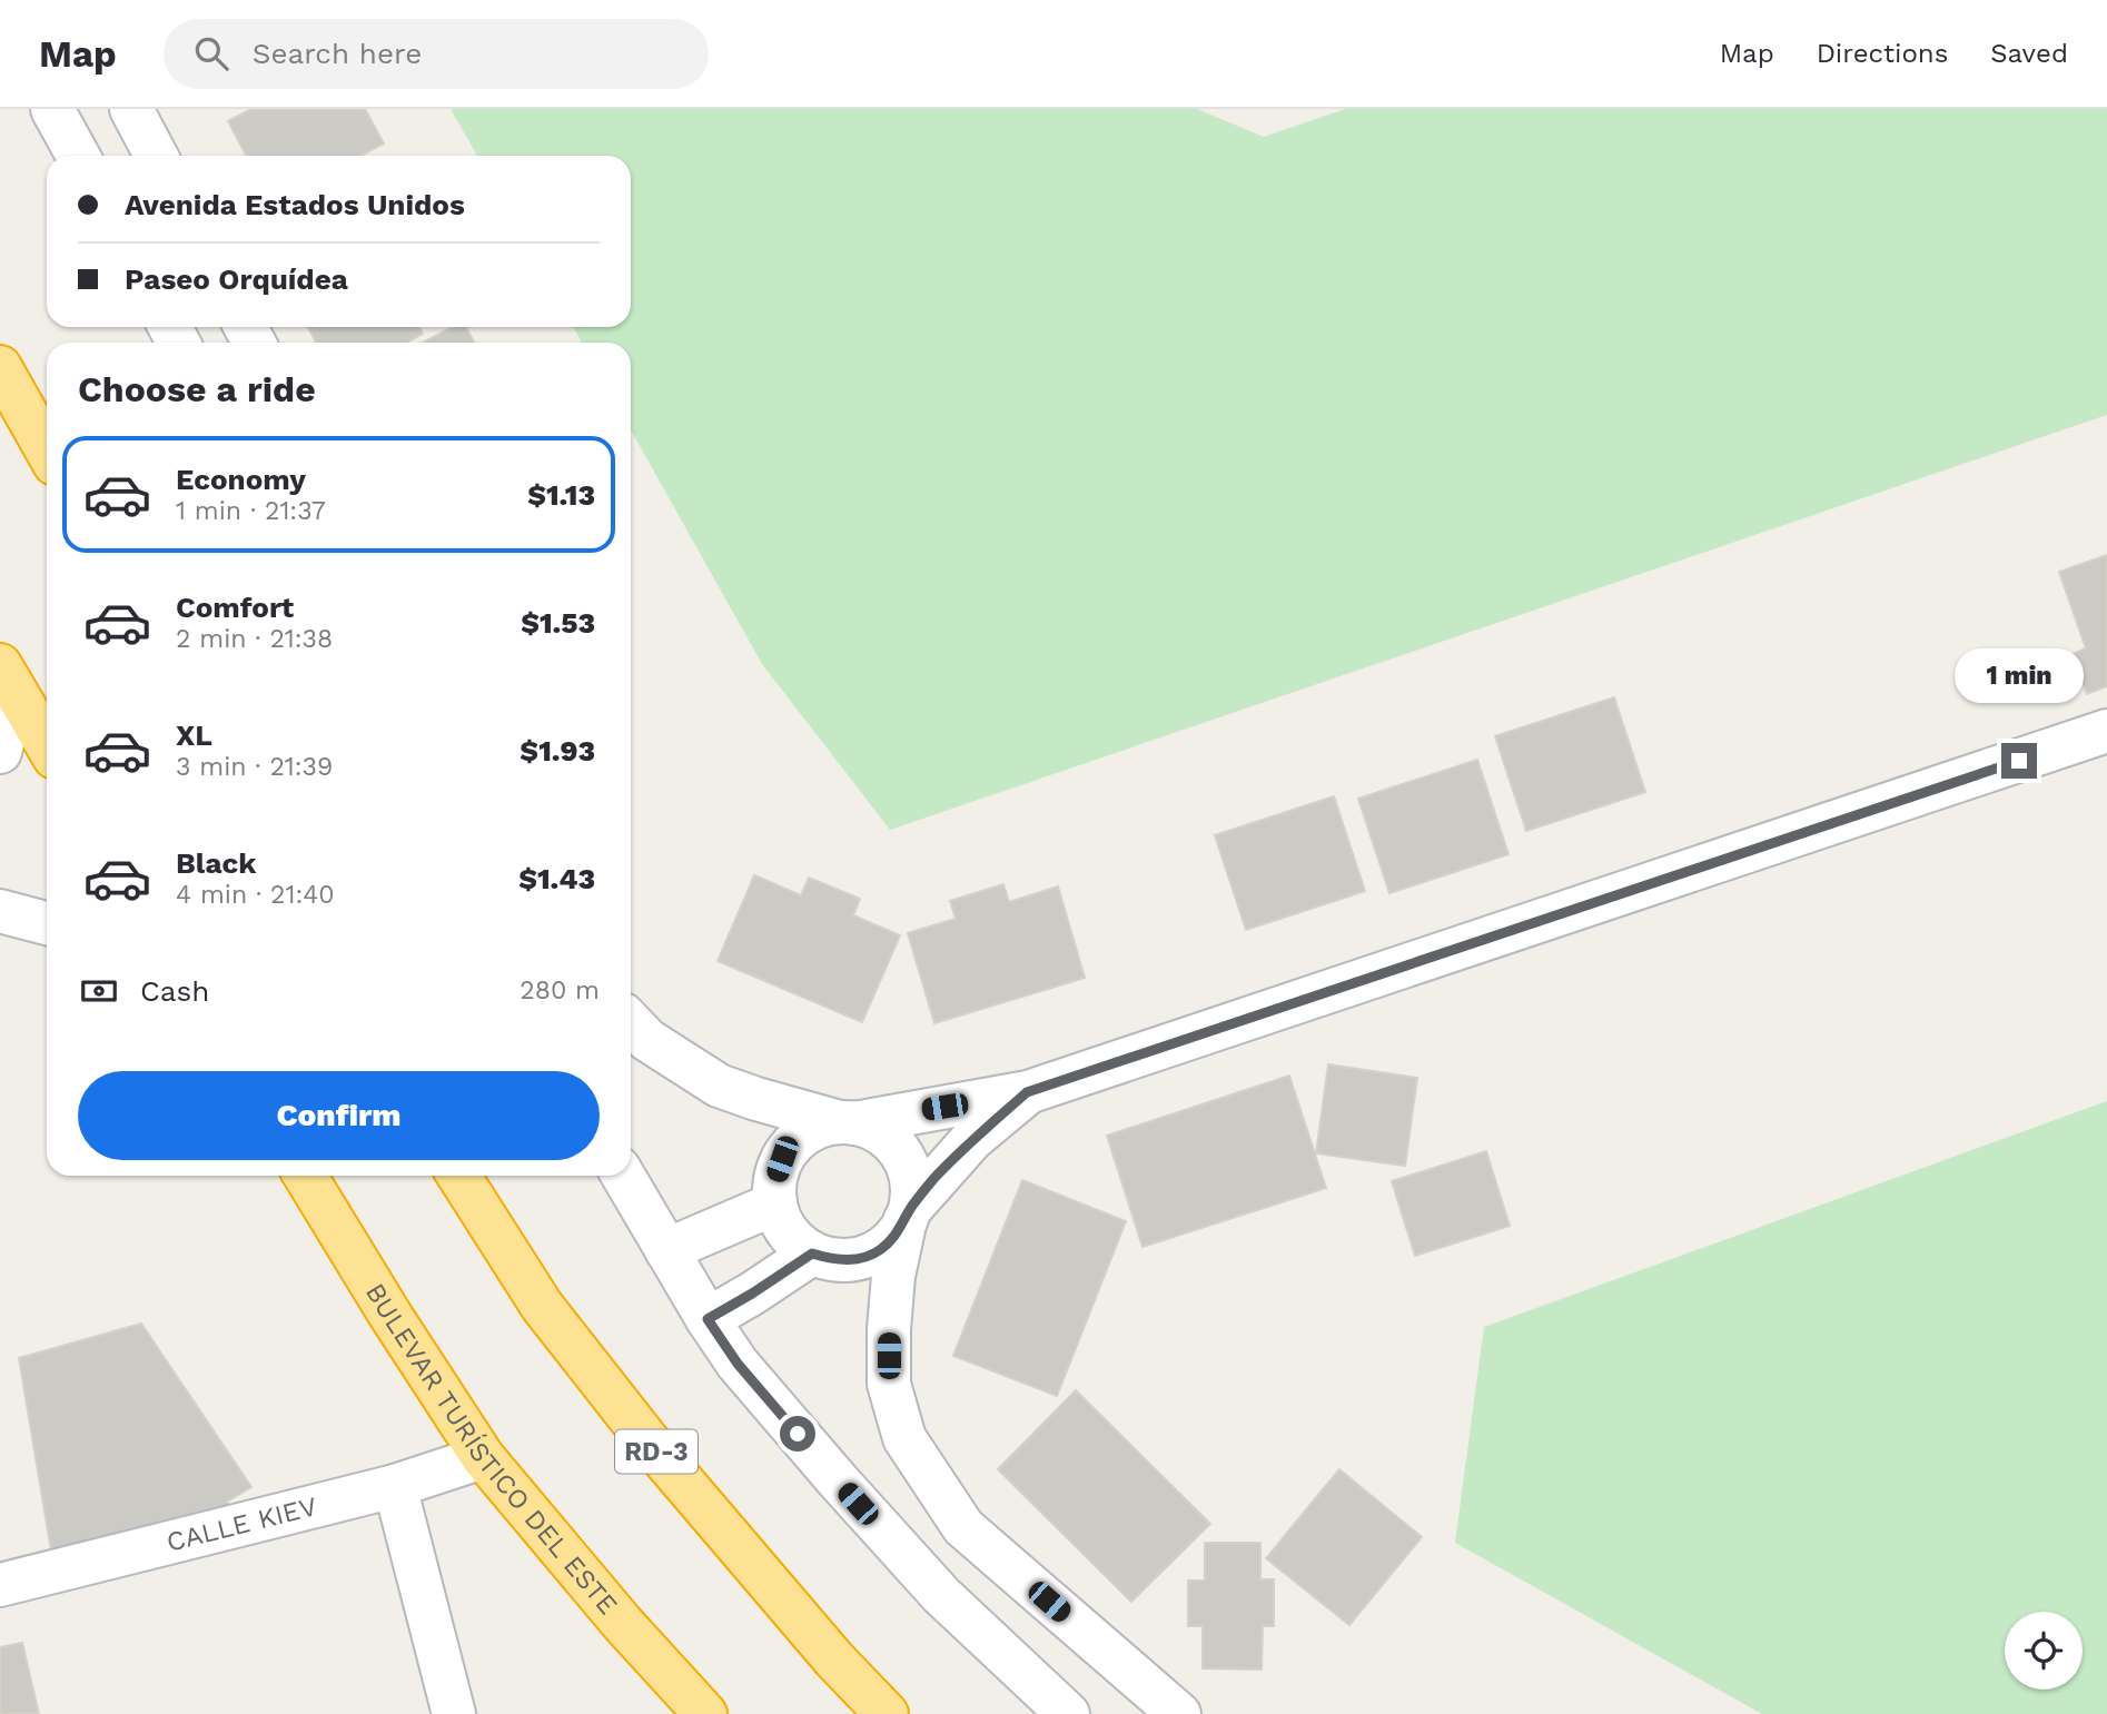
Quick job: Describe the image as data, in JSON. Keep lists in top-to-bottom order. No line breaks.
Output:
{"streets":{"highway":["BULEVAR TURÍSTICO DEL ESTE","RD-3"],"street":["CALLE KIEV"]},"crossings":[["BULEVAR TURÍSTICO DEL ESTE","CALLE KIEV"]],"page":{"header":"Map","search":"Search here","nav":["Map","Directions","Saved"],"banner":["Avenida Estados Unidos","Paseo Orquídea"],"heading":"Choose a ride","list":[{"name":"Economy","note":"1 min · 21:37","value":"$1.13"},{"name":"Comfort","note":"2 min · 21:38","value":"$1.53"},{"name":"XL","note":"3 min · 21:39","value":"$1.93"},{"name":"Black","note":"4 min · 21:40","value":"$1.43"}],"bubble":"1 min","pay":["Cash","280 m"],"buttons":"Confirm"}}
